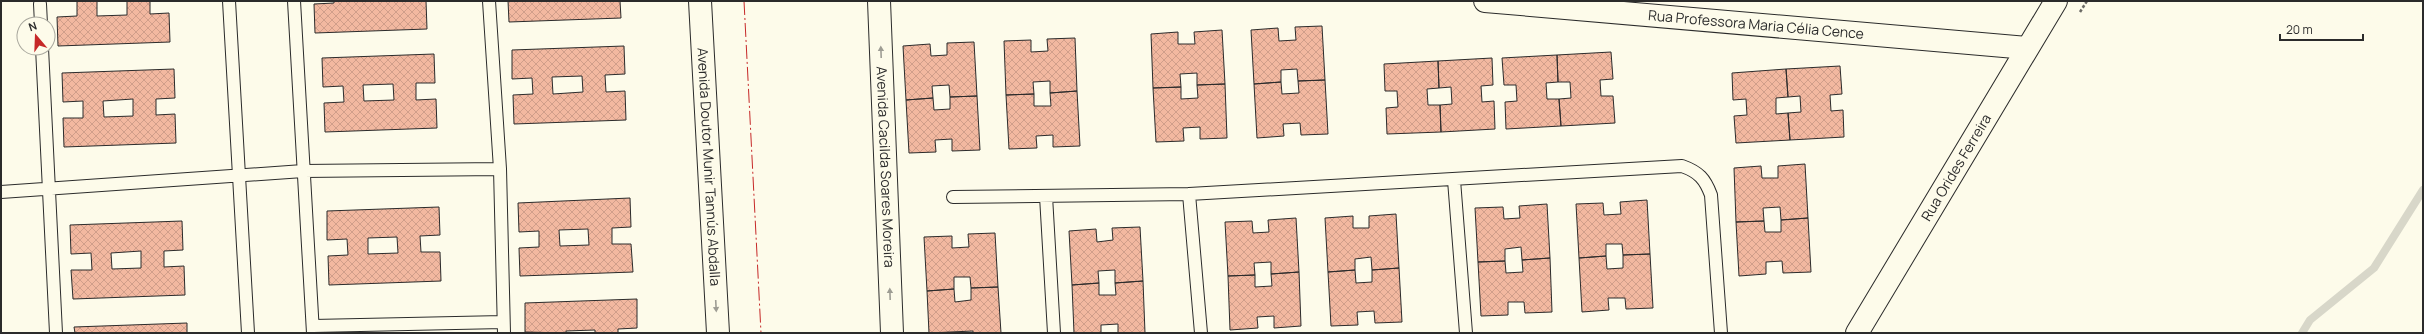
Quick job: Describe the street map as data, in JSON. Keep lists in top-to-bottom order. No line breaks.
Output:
{"streets":{"street":["Rua Professora Maria Célia Cence","Avenida Doutor Munir Tannús Abdalla","Avenida Cacilda Soares Moreira","Rua Orides Ferreira"]},"crossings":[["Rua Professora Maria Célia Cence","Rua Orides Ferreira"]],"one_way":["Avenida Doutor Munir Tannús Abdalla","Avenida Cacilda Soares Moreira"],"scale_bar":"20 m","north":"top"}
